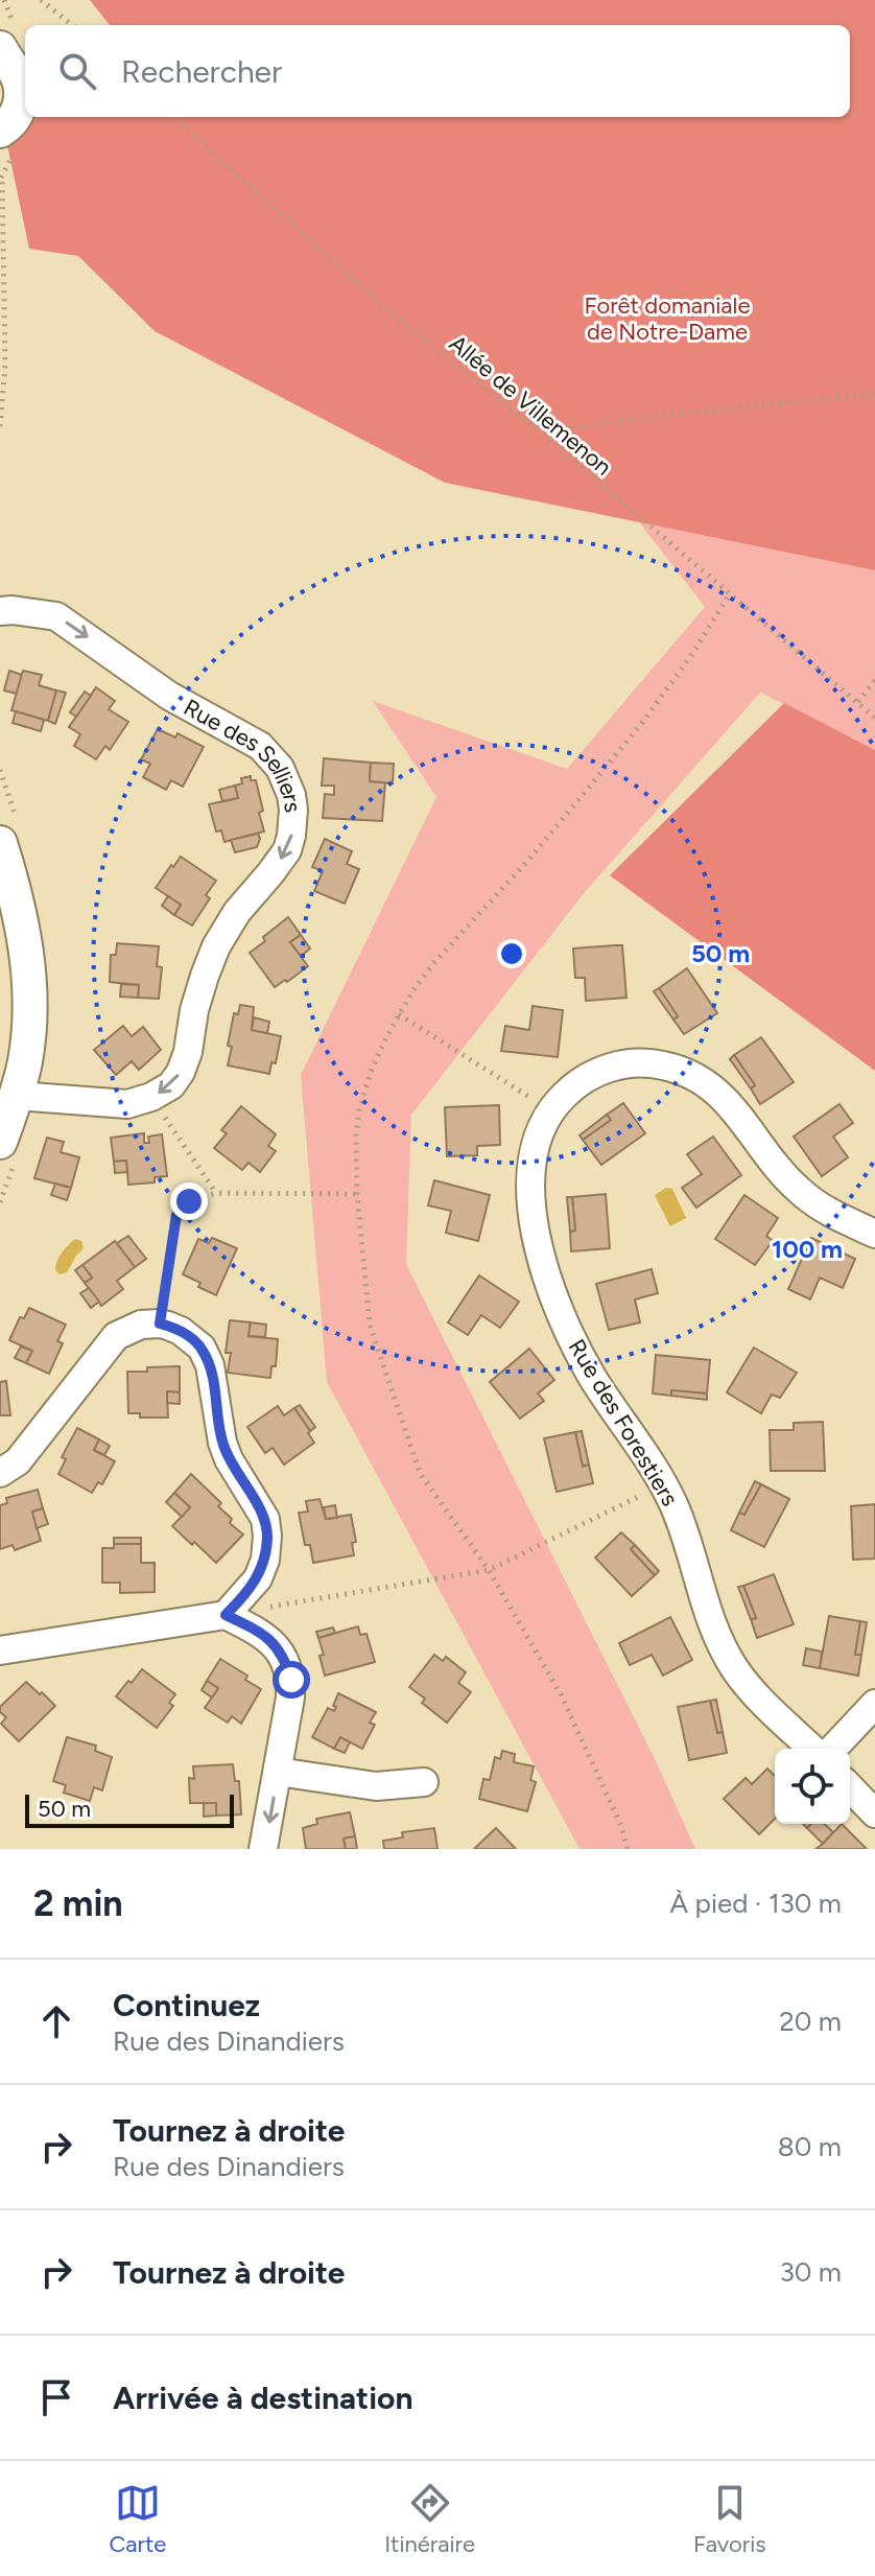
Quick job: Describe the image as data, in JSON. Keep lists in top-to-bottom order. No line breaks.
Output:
{"streets":{"street":["Rue des Selliers","Rue des Forestiers"],"path":["Allée de Villemenon"]},"parks":["Forêt domaniale de Notre-Dame"],"scale_bar":"50 m","page":{"search":"Rechercher","scale":"50 m","heading":["2 min","À pied · 130 m"],"list":[["Continuez","Rue des Dinandiers","20 m"],["Tournez à droite","Rue des Dinandiers","80 m"],["Tournez à droite","30 m"],"Arrivée à destination"],"nav":["Carte","Itinéraire","Favoris"]},"rings":["50 m","100 m"]}
